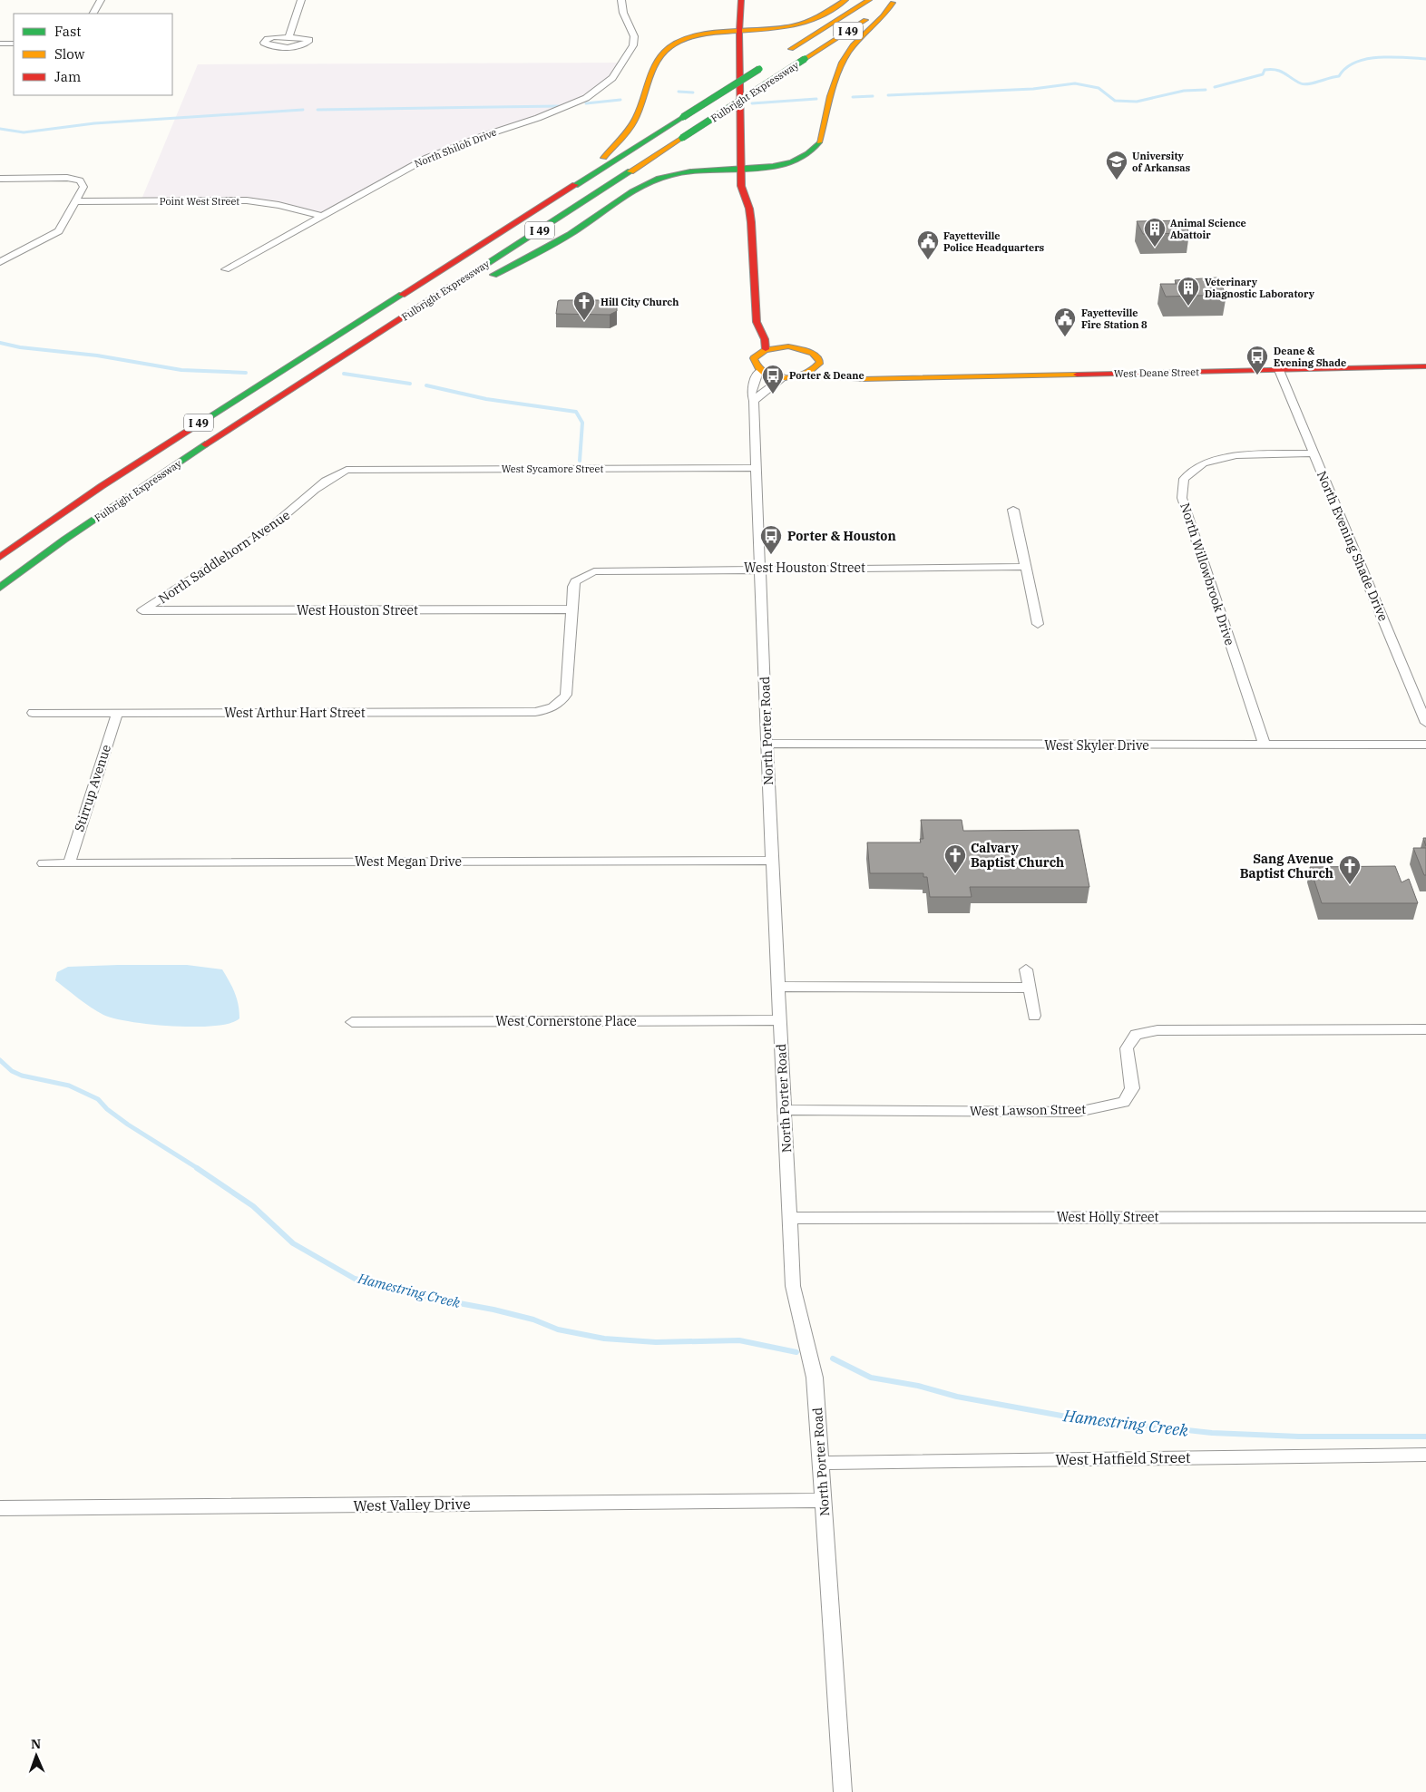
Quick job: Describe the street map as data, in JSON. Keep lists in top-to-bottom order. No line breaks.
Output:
{"streets":{"main road":["I 49","Fulbright Expressway","West Deane Street"],"street":["North Shiloh Drive","Point West Street","West Sycamore Street","North Evening Shade Drive","North Saddlehorn Avenue","West Houston Street","North Willowbrook Drive","West Arthur Hart Street","North Porter Road","West Skyler Drive","Stirrup Avenue","West Megan Drive","West Cornerstone Place","West Lawson Street","West Holly Street","West Hatfield Street","West Valley Drive"]},"crossings":[["North Shiloh Drive","Point West Street"],["West Deane Street","North Evening Shade Drive"],["West Deane Street","North Porter Road"],["West Sycamore Street","North Saddlehorn Avenue"],["West Sycamore Street","North Porter Road"],["North Evening Shade Drive","North Willowbrook Drive"],["North Saddlehorn Avenue","West Houston Street"],["West Houston Street","West Arthur Hart Street"],["West Houston Street","North Porter Road"],["North Willowbrook Drive","West Skyler Drive"],["West Arthur Hart Street","Stirrup Avenue"],["North Porter Road","West Skyler Drive"],["North Porter Road","West Megan Drive"],["North Porter Road","West Cornerstone Place"],["North Porter Road","West Lawson Street"],["North Porter Road","West Holly Street"],["North Porter Road","West Hatfield Street"],["North Porter Road","West Valley Drive"],["Stirrup Avenue","West Megan Drive"]],"water":["Hamestring Creek"],"places":{"school or university":["University of Arkansas"],"building":["Animal Science Abattoir","Veterinary Diagnostic Laboratory"],"public building":["Fayetteville Police Headquarters","Fayetteville Fire Station 8"],"church":["Hill City Church","Calvary Baptist Church","Sang Avenue Baptist Church"],"bus stop":["Deane & Evening Shade","Porter & Deane","Porter & Houston"]},"legend":["Fast","Slow","Jam"],"north":"top"}
